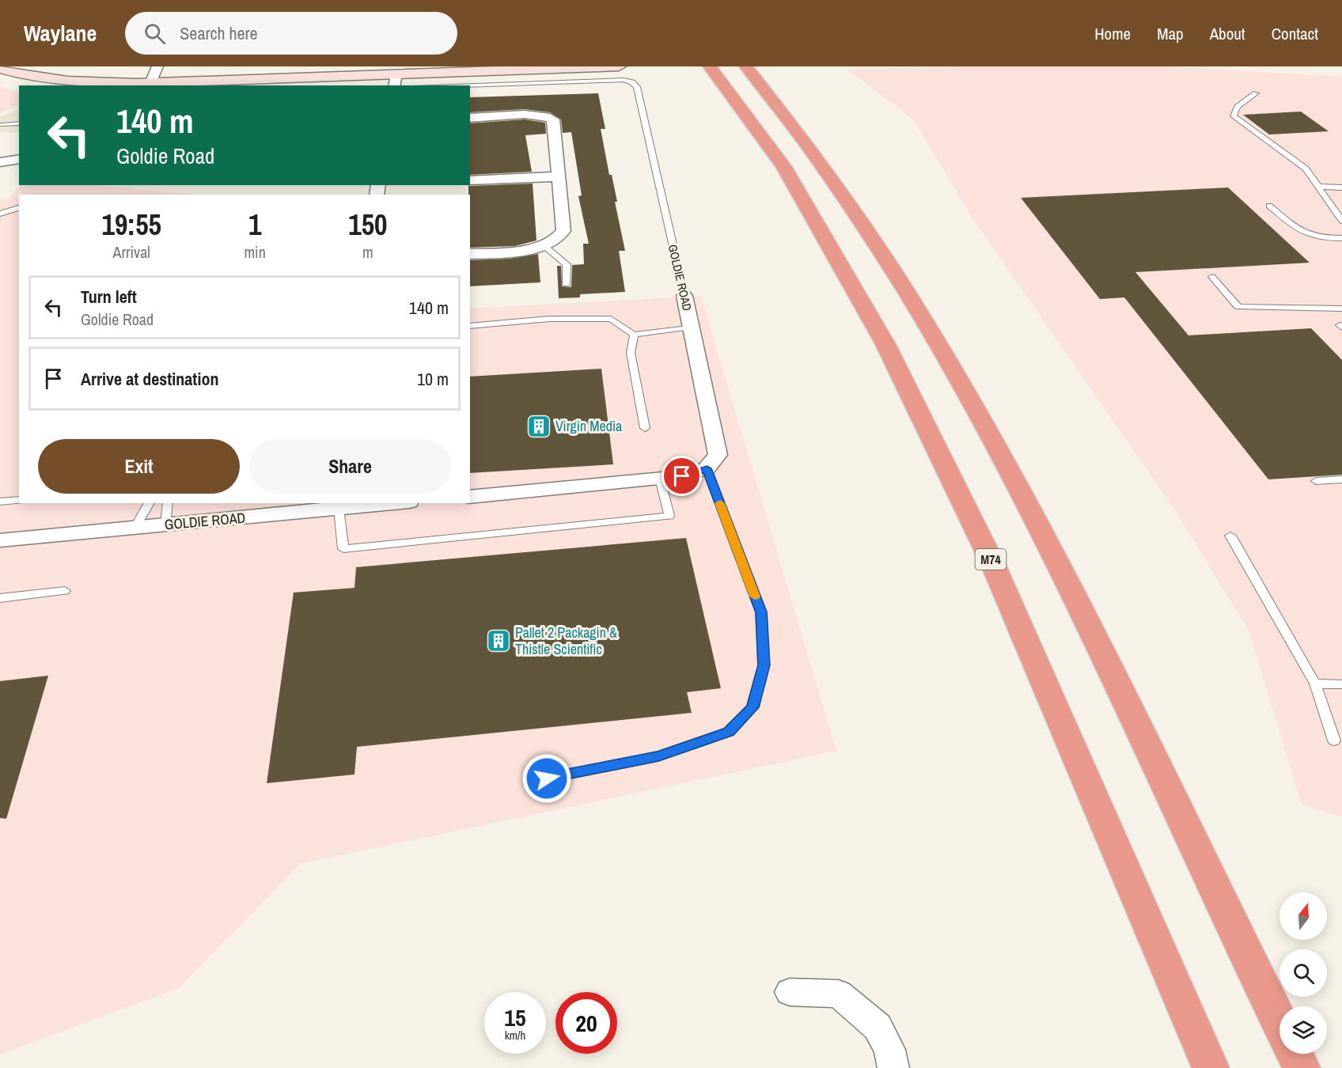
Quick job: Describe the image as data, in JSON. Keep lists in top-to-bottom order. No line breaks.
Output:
{"streets":{"highway":["M74"],"street":["GOLDIE ROAD"]},"places":{"building":["Virgin Media","Pallet 2 Packagin & Thistle Scientific"]},"north":"top","page":{"header":"Waylane","search":"Search here","nav":["Home","Map","About","Contact"],"turn":["140 m","Goldie Road"],"eta":["19:55","Arrival","1","min","150","m"],"list":[{"name":"Turn left","note":"Goldie Road","value":"140 m"},{"name":"Arrive at destination","value":"10 m"}],"buttons":["Exit","Share"],"speed":"15 km/h","limit":"20"}}
